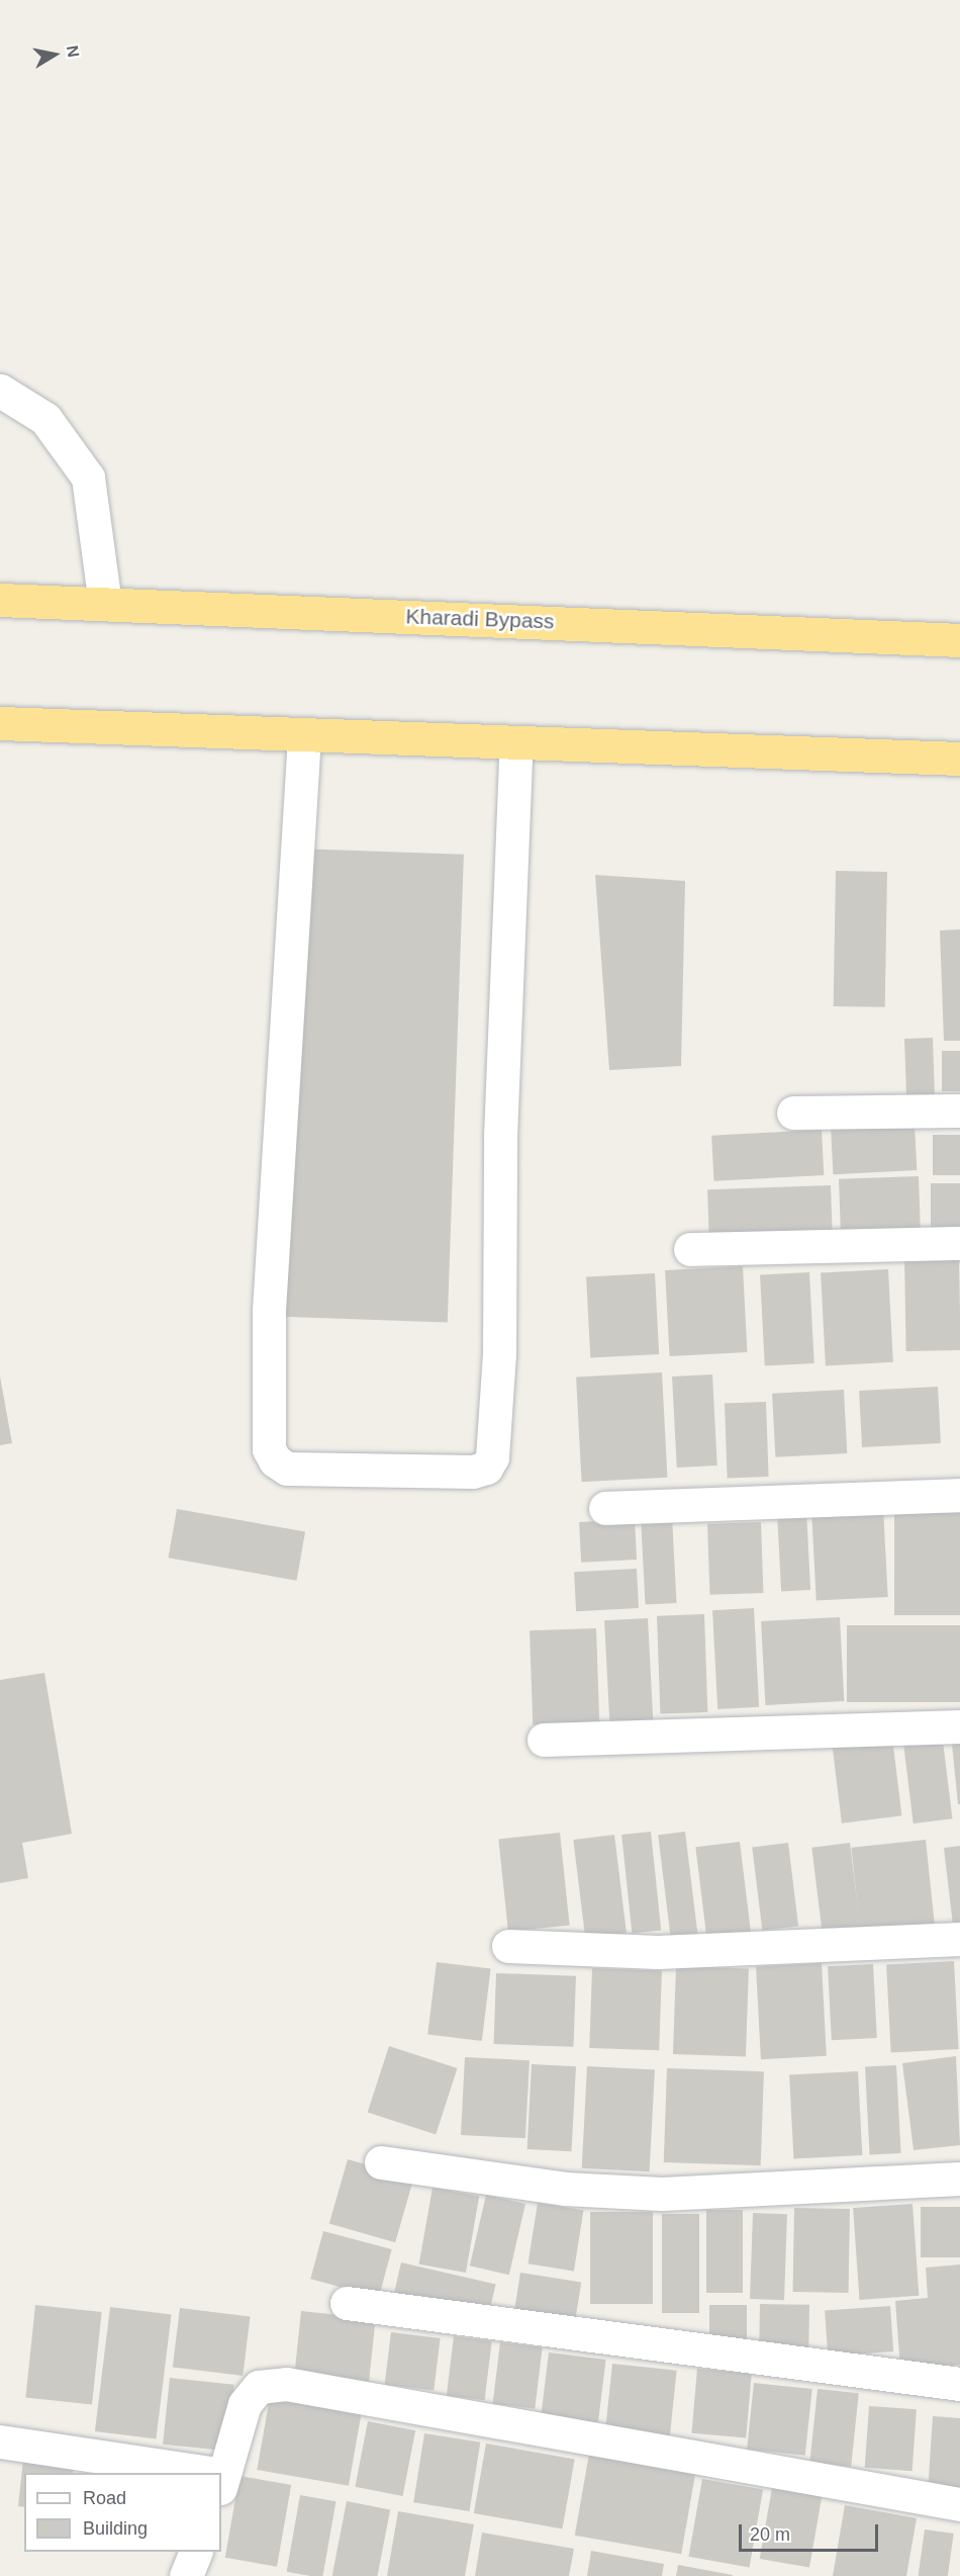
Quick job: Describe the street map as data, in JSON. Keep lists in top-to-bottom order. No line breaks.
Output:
{"streets":{"highway":["Kharadi Bypass"]},"legend":["Road","Building"],"scale_bar":"20 m","north":"right"}
